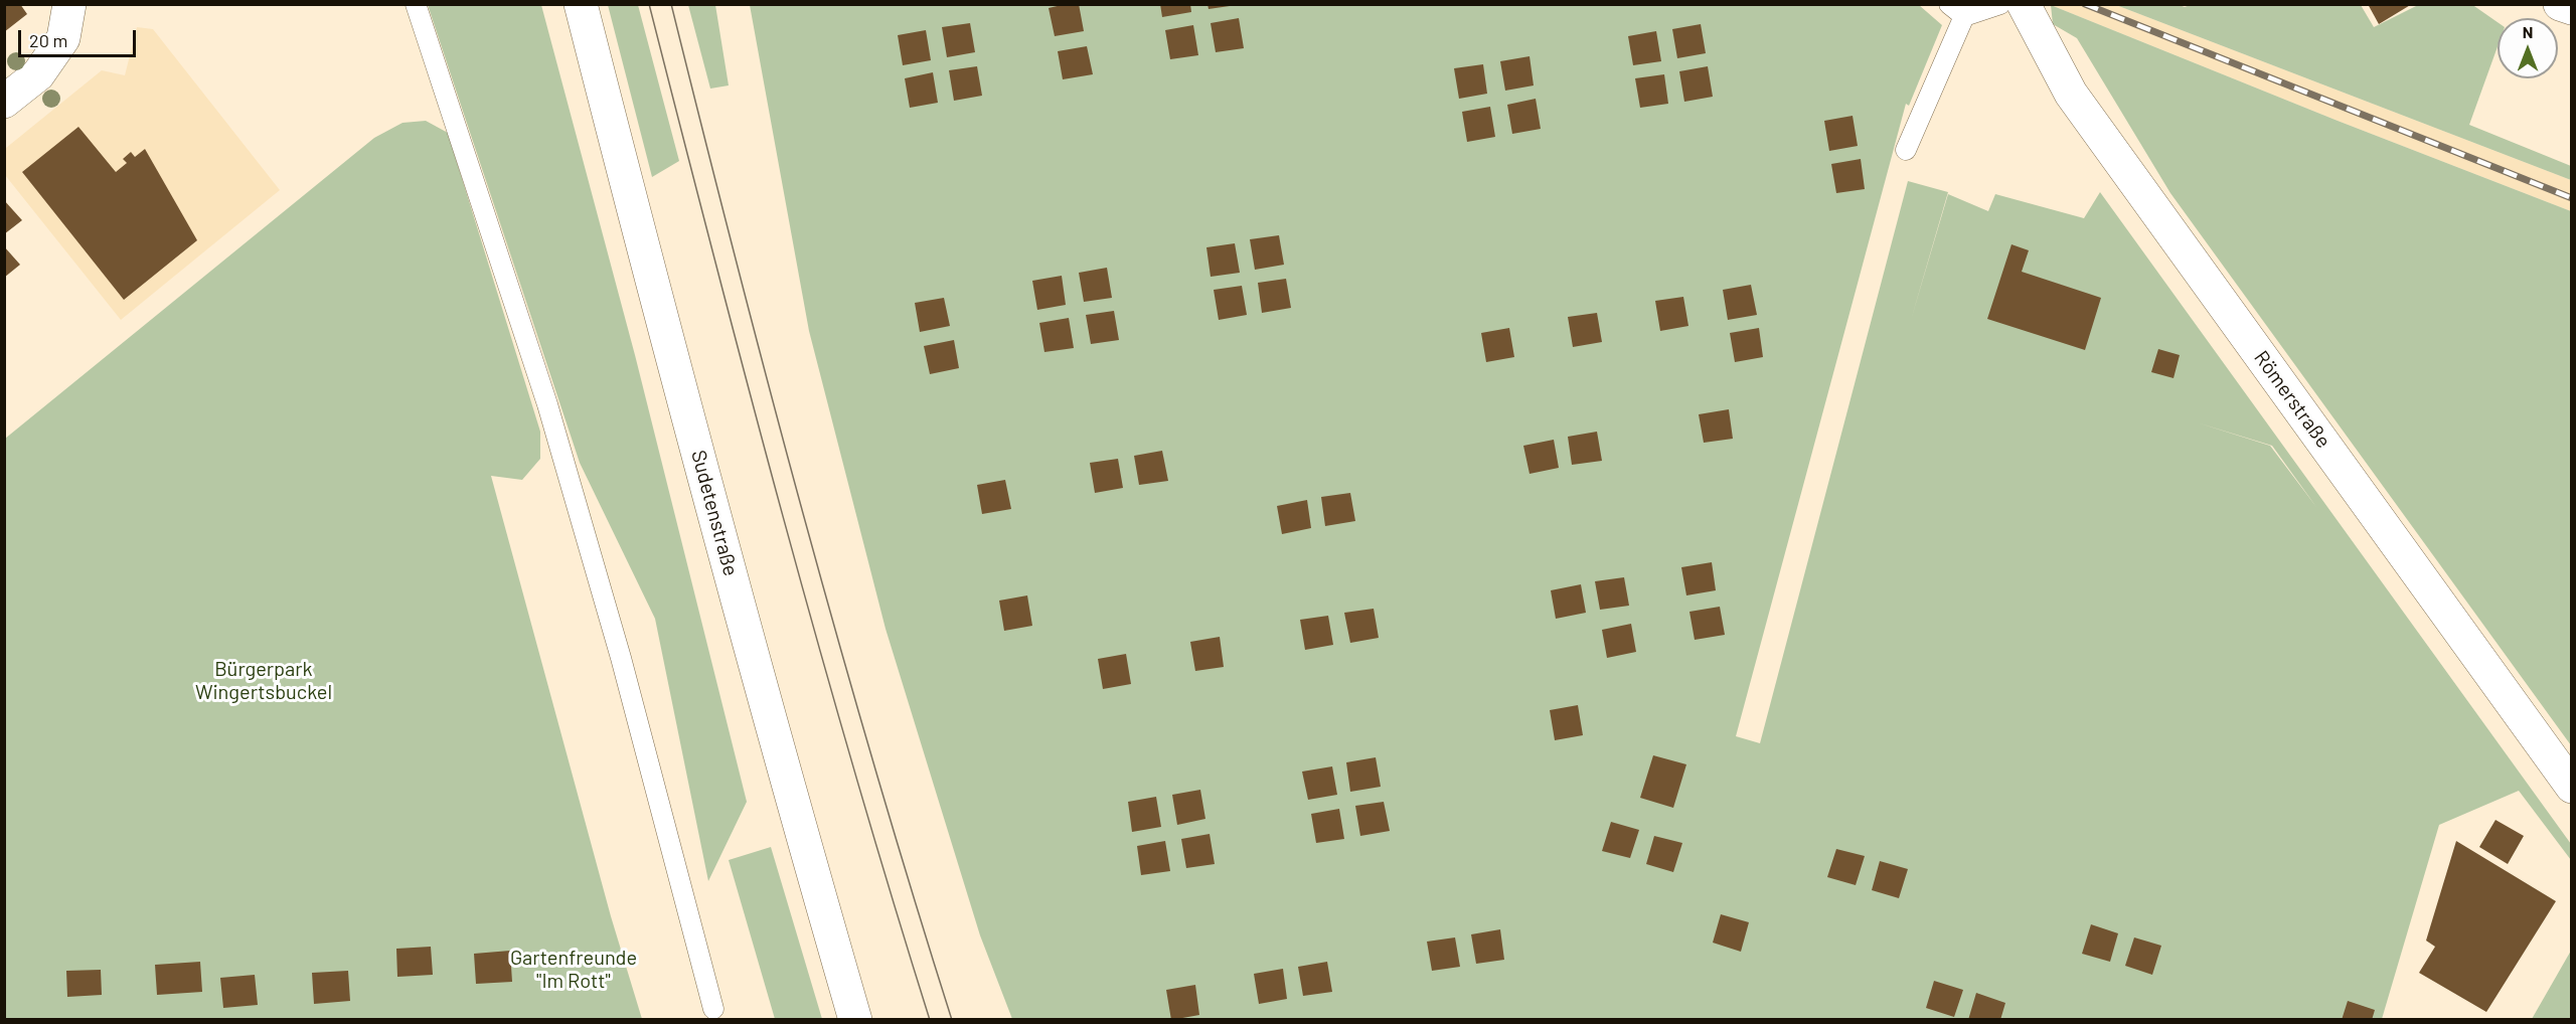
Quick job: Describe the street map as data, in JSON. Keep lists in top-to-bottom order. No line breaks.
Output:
{"streets":{"street":["Römerstraße","Sudetenstraße"]},"parks":["Bürgerpark Wingertsbuckel","Gartenfreunde \"Im Rott\""],"scale_bar":"20 m","north":"top"}
